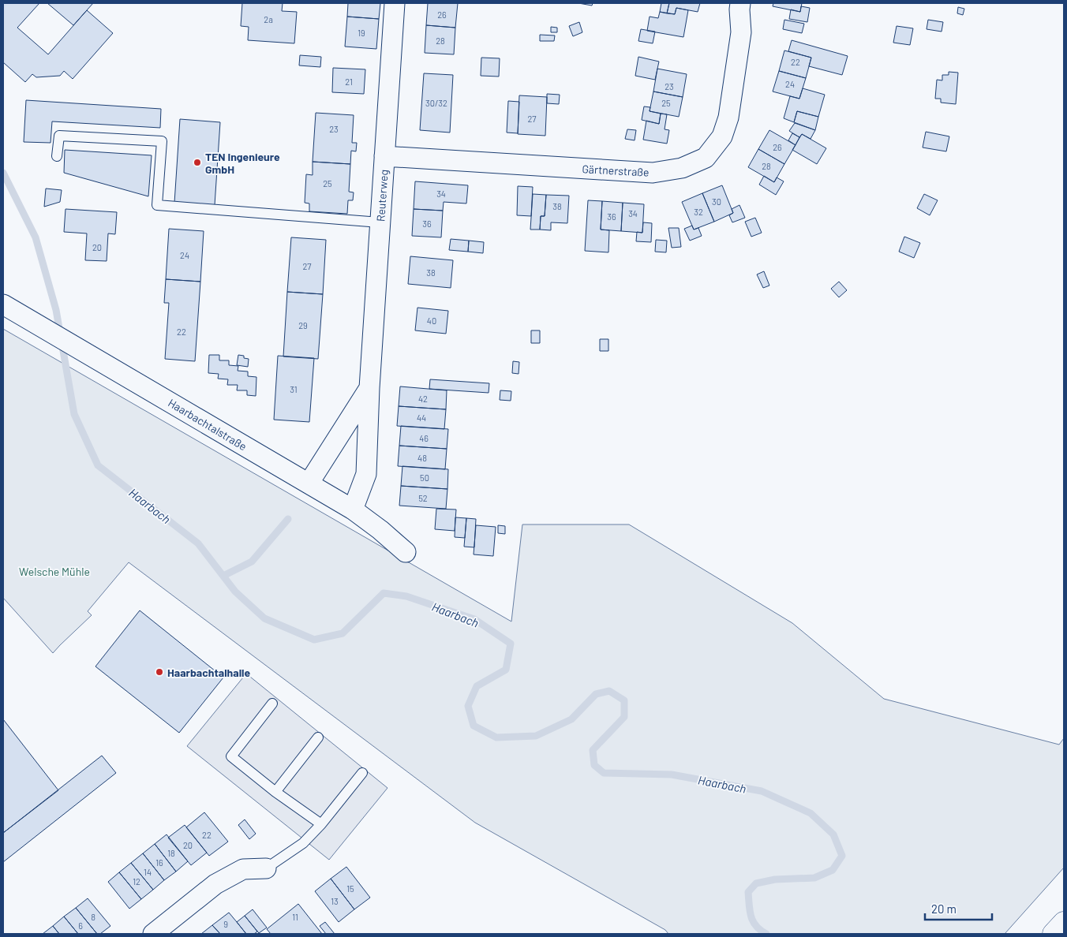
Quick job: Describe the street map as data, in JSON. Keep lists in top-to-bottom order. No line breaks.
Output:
{"streets":{"street":["Gärtnerstraße","Reuterweg","Haarbachtalstraße"]},"crossings":[["Gärtnerstraße","Reuterweg"],["Reuterweg","Haarbachtalstraße"]],"water":["Haarbach"],"parks":["Welsche Mühle"],"places":["TEN Ingenieure GmbH","Haarbachtalhalle"],"house_numbers":["26","2a","19","28","22","21","24","23","30/32","25","27","23","26","28","25","34","30","38","32","34","36","36","20","24","27","38","40","29","22","31","42","44","46","48","50","52","22","20","18","16","14","12","15","13","8","11","9","6"],"scale_bar":"20 m"}
